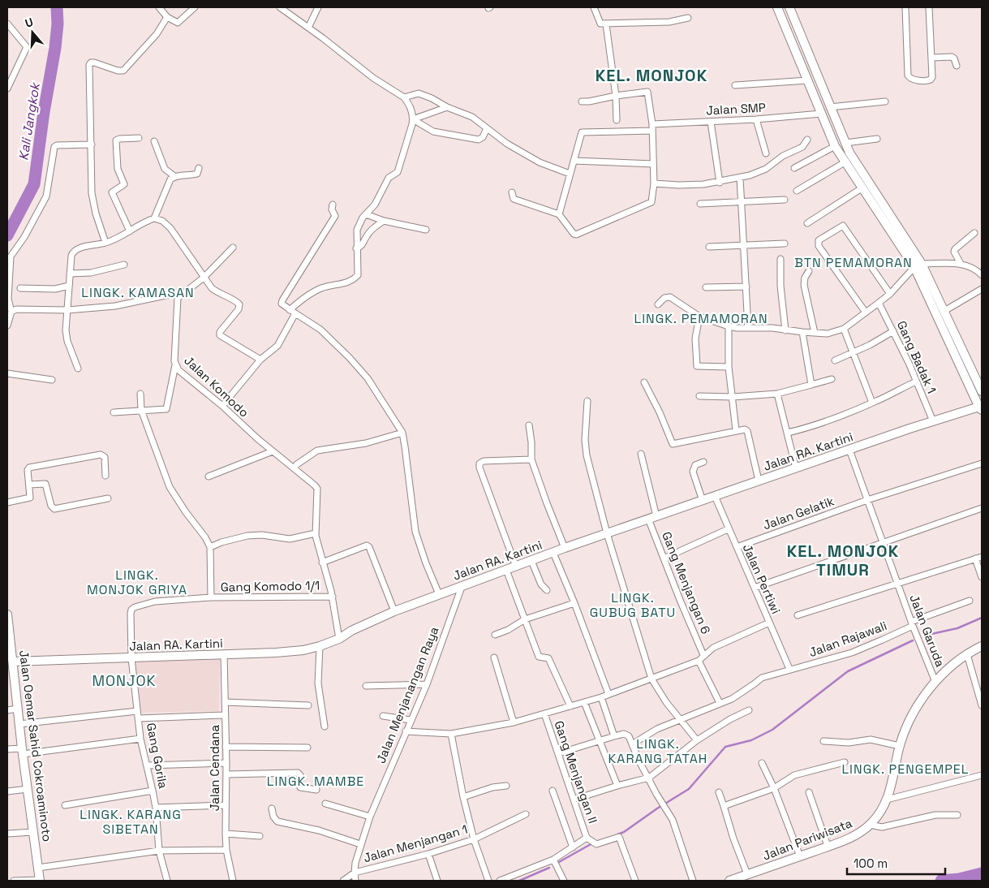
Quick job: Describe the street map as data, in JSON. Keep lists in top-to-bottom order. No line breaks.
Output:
{"streets":{"street":["Jalan SMP","Gang Badak 1","Jalan Komodo","Jalan RA. Kartini","Jalan Gelatik","Jalan Pertiwi","Gang Menjangan 6","Gang Komodo 1/1","Jalan Garuda","Jalan Rajawali","Jalan Menjanangan Raya","Jalan Oemar Sahid Cokroaminoto","Gang Gorila","Jalan Cendana","Gang Menjangan II","Jalan Pariwisata","Jalan Menjangan 1"]},"crossings":[["Gang Badak 1","Jalan RA. Kartini"],["Jalan Komodo","Jalan RA. Kartini"],["Jalan Komodo","Gang Komodo 1/1"],["Jalan RA. Kartini","Jalan Pertiwi"],["Jalan RA. Kartini","Gang Menjangan 6"],["Jalan RA. Kartini","Jalan Garuda"],["Jalan RA. Kartini","Jalan Menjanangan Raya"],["Jalan RA. Kartini","Jalan Oemar Sahid Cokroaminoto"],["Jalan RA. Kartini","Gang Gorila"],["Jalan RA. Kartini","Jalan Cendana"],["Jalan Gelatik","Jalan Pertiwi"],["Jalan Gelatik","Jalan Garuda"],["Jalan Pertiwi","Jalan Rajawali"],["Gang Komodo 1/1","Gang Gorila"],["Jalan Garuda","Jalan Rajawali"],["Jalan Garuda","Jalan Pariwisata"],["Jalan Menjanangan Raya","Gang Menjangan II"],["Jalan Menjanangan Raya","Jalan Menjangan 1"]],"districts":["KEL. MONJOK","BTN PEMAMORAN","LINGK. KAMASAN","LINGK. PEMAMORAN","KEL. MONJOK TIMUR","LINGK. MONJOK GRIYA","LINGK. GUBUG BATU","MONJOK","LINGK. KARANG TATAH","LINGK. PENGEMPEL","LINGK. MAMBE","LINGK. KARANG SIBETAN"],"water":["Kali Jangkok"],"scale_bar":"100 m","north":"top"}
